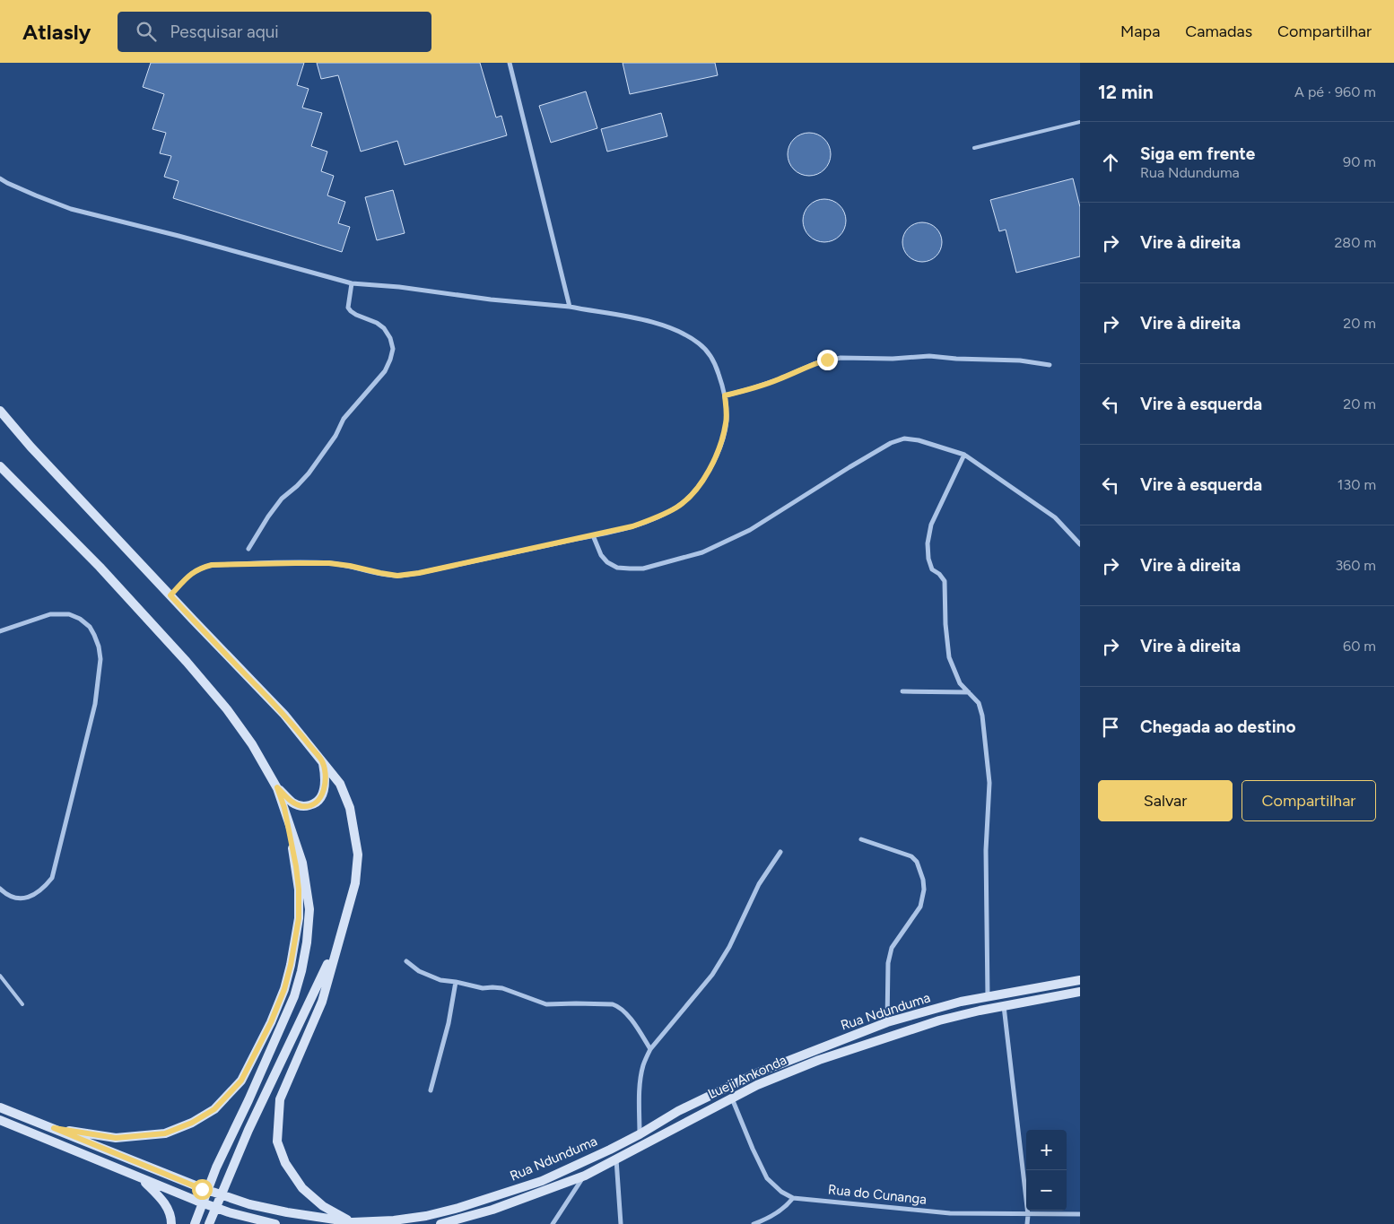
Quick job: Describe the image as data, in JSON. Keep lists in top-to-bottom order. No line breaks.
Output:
{"streets":{"main road":["Rua Ndunduma","Lueji Ankonda"],"street":["Rua do Cunanga"]},"crossings":[["Lueji Ankonda","Rua do Cunanga"]],"page":{"header":"Atlasly","search":"Pesquisar aqui","nav":["Mapa","Camadas","Compartilhar"],"heading":["12 min","A pé · 960 m"],"list":[["Siga em frente","Rua Ndunduma","90 m"],["Vire à direita","280 m"],["Vire à direita","20 m"],["Vire à esquerda","20 m"],["Vire à esquerda","130 m"],["Vire à direita","360 m"],["Vire à direita","60 m"],"Chegada ao destino"],"buttons":["Salvar","Compartilhar"],"map_buttons":["+","−"]}}
